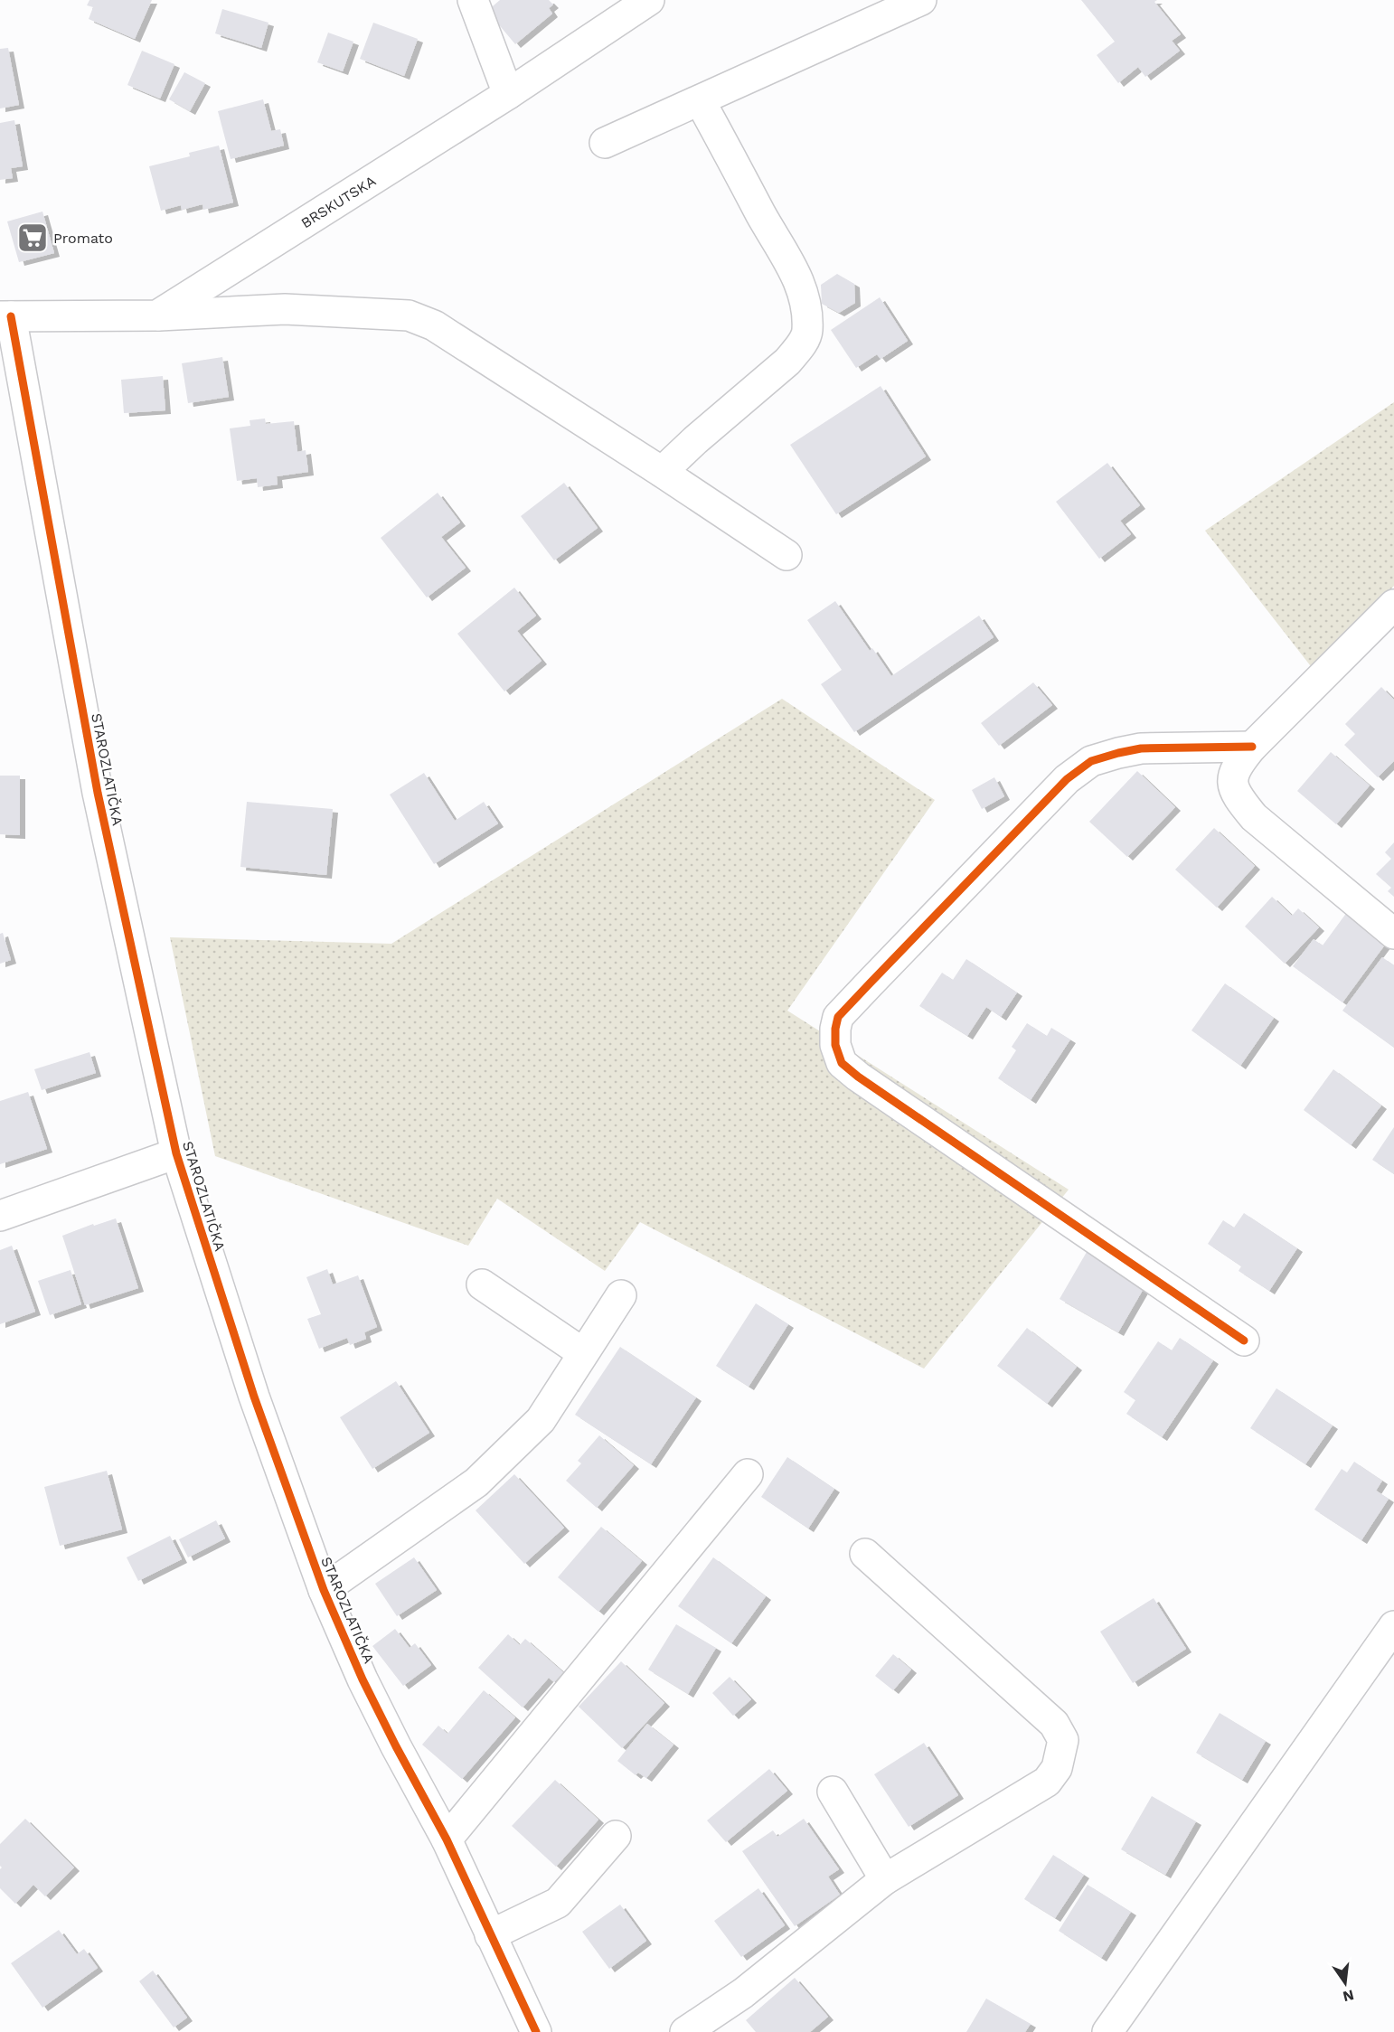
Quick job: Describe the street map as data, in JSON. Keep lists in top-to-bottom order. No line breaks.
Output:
{"streets":{"street":["BRSKUTSKA","STAROZLATIČKA"]},"places":{"supermarket":["Promato"]},"north":"bottom"}
